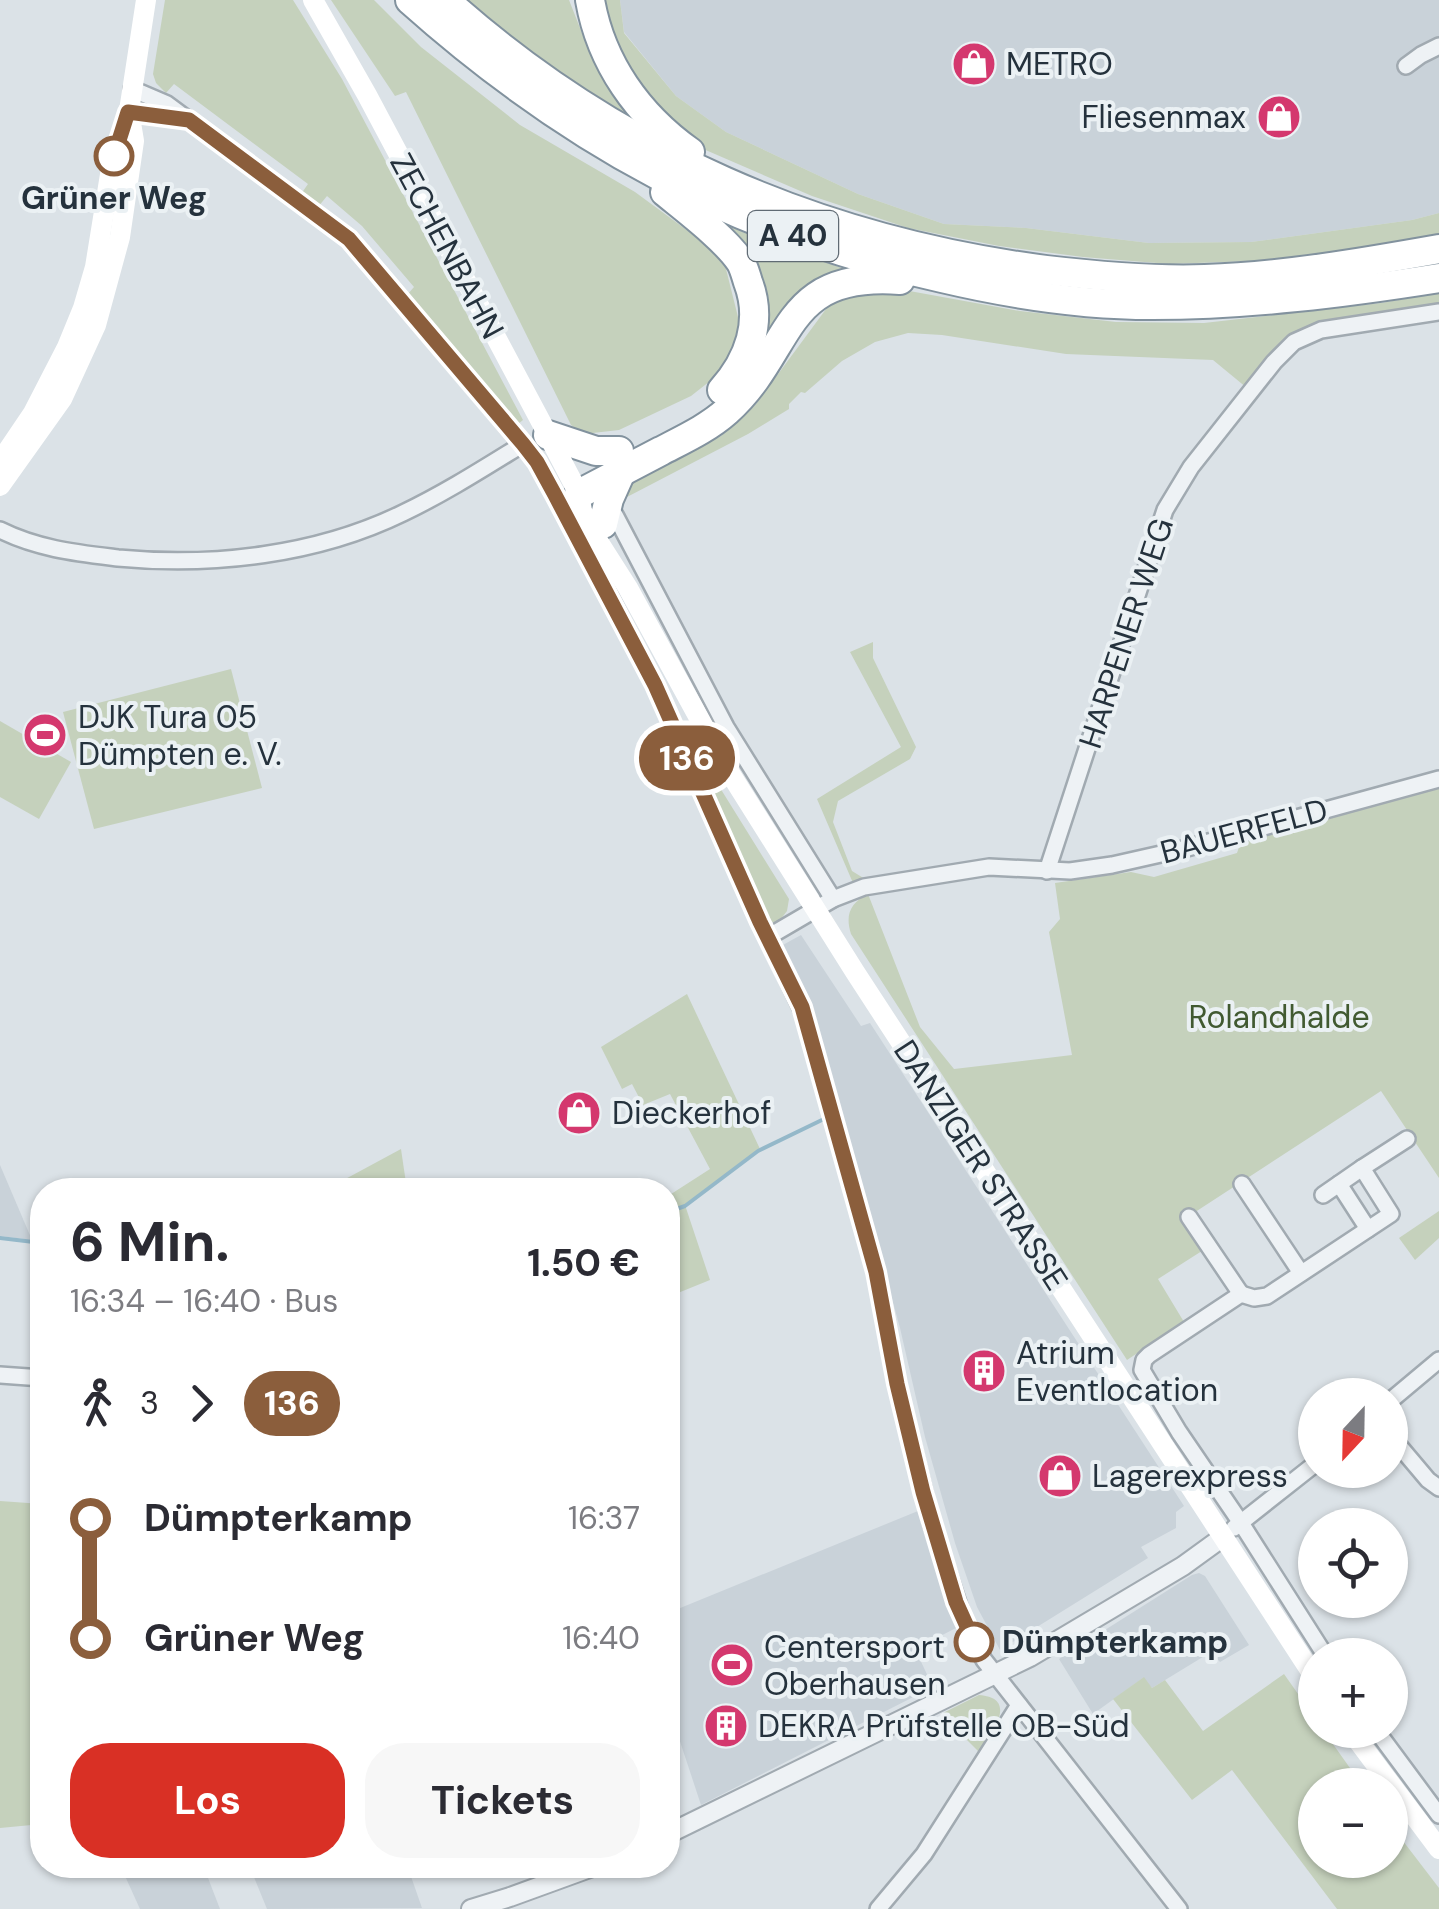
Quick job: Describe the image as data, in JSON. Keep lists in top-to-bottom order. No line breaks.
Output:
{"streets":{"highway":["A 40"],"main road":["ZECHENBAHN","DANZIGER STRASSE"],"street":["HARPENER WEG","BAUERFELD"]},"crossings":[["ZECHENBAHN","DANZIGER STRASSE"],["HARPENER WEG","BAUERFELD"],["BAUERFELD","DANZIGER STRASSE"]],"parks":["Rolandhalde"],"places":{"shop":["METRO","Fliesenmax","Dieckerhof","Lagerexpress"],"other":["Grüner Weg","Dümpterkamp"],"sports":["DJK Tura 05 Dümpten e. V.","Centersport Oberhausen"],"building":["Atrium Eventlocation","DEKRA Prüfstelle OB-Süd"]},"lines":["bus line 136"],"north":"bottom","page":{"on_map":"136","heading":["6 Min.","16:34 – 16:40 · Bus","1.50 €"],"legs":["3","136"],"map_buttons":["+","−"],"list":[{"name":"Dümpterkamp","value":"16:37"},{"name":"Grüner Weg","value":"16:40"}],"buttons":["Los","Tickets"]}}
